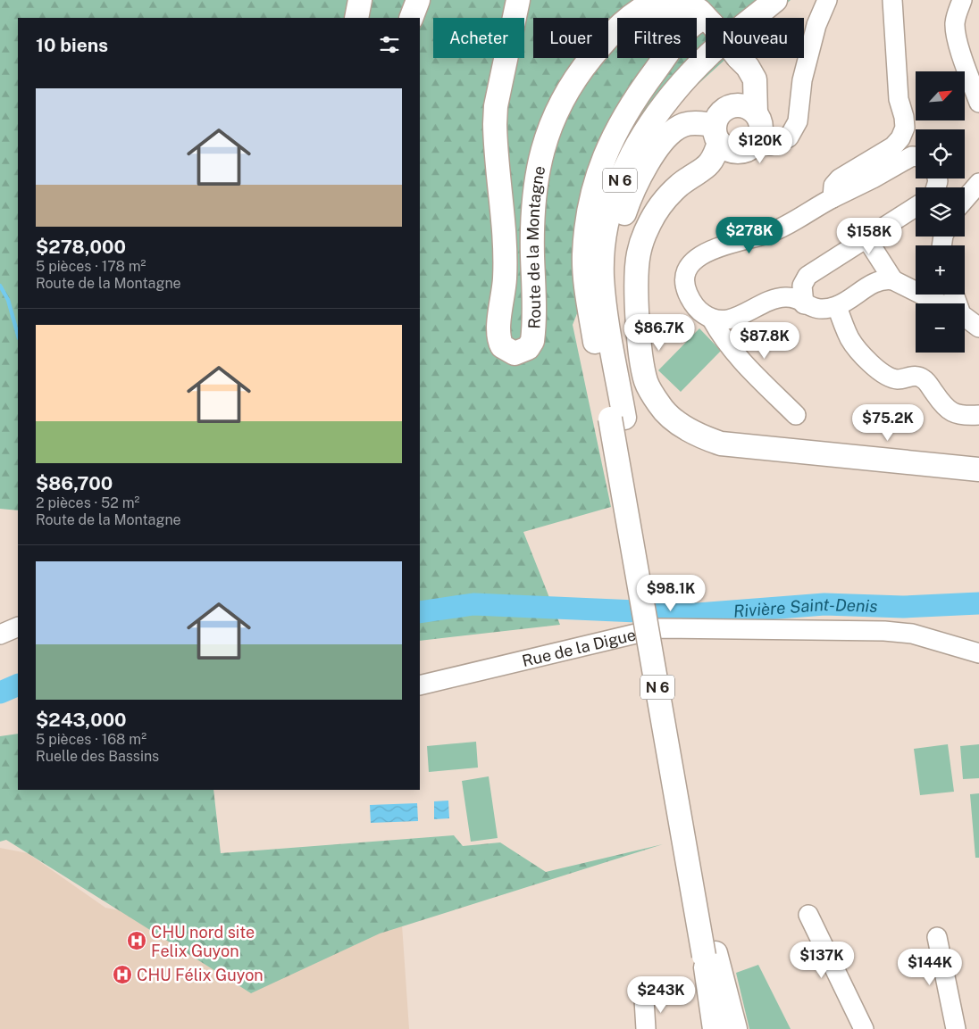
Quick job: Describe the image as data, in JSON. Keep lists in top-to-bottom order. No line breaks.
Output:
{"streets":{"main road":["N 6","Route de la Montagne"],"street":["Rue de la Digue"]},"water":["Rivière Saint-Denis"],"places":{"hospital":["CHU nord site Felix Guyon","CHU Félix Guyon"]},"north":"top right","page":{"chip":["Acheter","Louer","Filtres","Nouveau"],"heading":"10 biens","map_buttons":["+","−"],"list":[{"name":"$278,000","note":"5 pièces · 178 m² · Route de la Montagne"},{"name":"$86,700","note":"2 pièces · 52 m² · Route de la Montagne"},{"name":"$243,000","note":"5 pièces · 168 m² · Ruelle des Bassins"}],"price":["$120K","$278K","$158K","$86.7K","$87.8K","$75.2K","$98.1K","$137K","$144K","$243K"]}}
